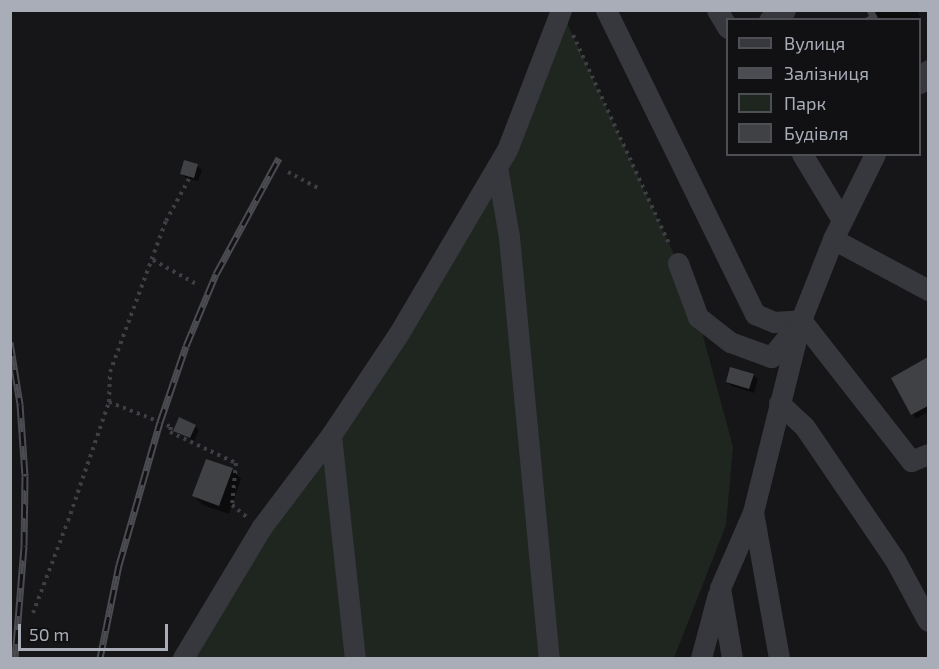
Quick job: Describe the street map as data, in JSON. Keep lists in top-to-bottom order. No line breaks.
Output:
{"legend":["Вулиця","Залізниця","Парк","Будівля"],"scale_bar":"50 m"}
